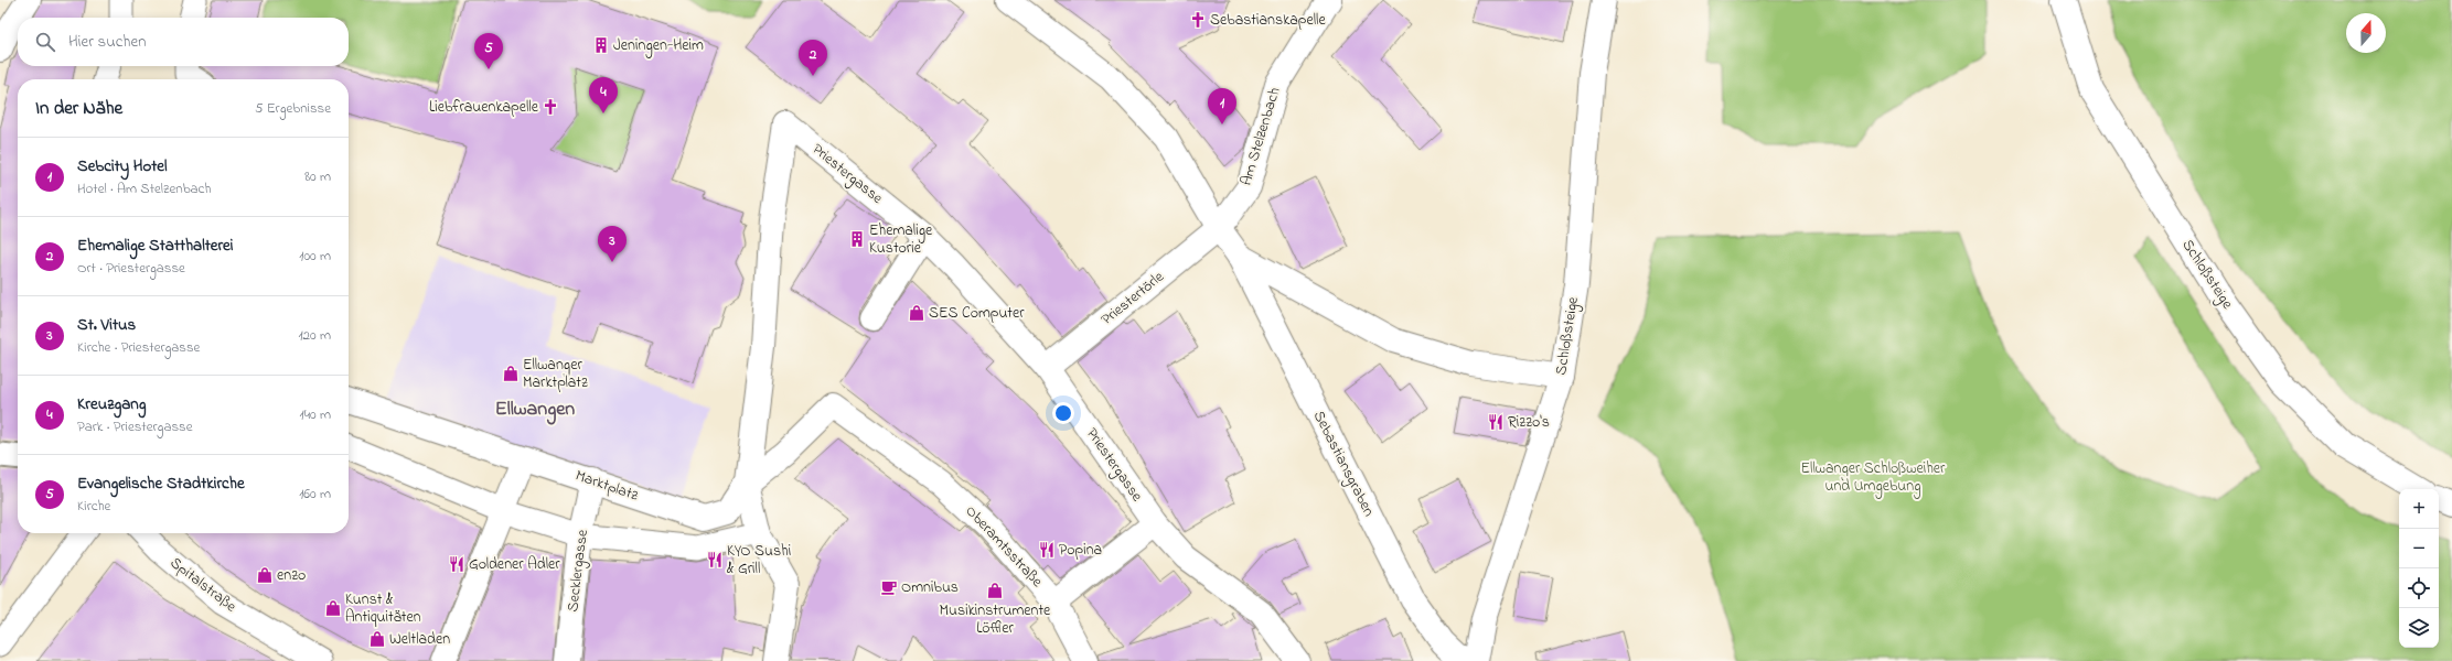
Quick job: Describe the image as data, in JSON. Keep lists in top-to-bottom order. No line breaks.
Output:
{"streets":{"street":["Am Stelzenbach","Priestergasse","Schloßsteige","Priestertörle","Sebastiansgraben","Marktplatz","Oberamtsstraße","Secklergasse","Spitalstraße"]},"crossings":[["Am Stelzenbach","Priestertörle"],["Am Stelzenbach","Sebastiansgraben"],["Priestergasse","Priestertörle"],["Priestergasse","Marktplatz"],["Schloßsteige","Sebastiansgraben"],["Priestertörle","Sebastiansgraben"],["Marktplatz","Oberamtsstraße"],["Marktplatz","Secklergasse"]],"districts":["Ellwangen"],"parks":["Ellwanger Schloßweiher und Umgebung"],"places":{"church":["Sebastianskapelle","Liebfrauenkapelle"],"building":["Jeningen-Heim","Ehemalige Kustorie"],"shop":["SES Computer","Ellwanger Marktplatz","enzo","Musikinstrumente Löffler","Kunst & Antiquitäten","Weltladen"],"restaurant":["Rizzo's","Popina","KYO Sushi & Grill","Goldener Adler"],"cafe":["Omnibus"]},"north":"top","page":{"search":"Hier suchen","pins":["5","2","4","1","3"],"heading":["In der Nähe","5 Ergebnisse"],"list":[{"mark":"1","name":"Sebcity Hotel","note":"Hotel · Am Stelzenbach","value":"80 m"},{"mark":"2","name":"Ehemalige Statthalterei","note":"Ort · Priestergasse","value":"100 m"},{"mark":"3","name":"St. Vitus","note":"Kirche · Priestergasse","value":"120 m"},{"mark":"4","name":"Kreuzgang","note":"Park · Priestergasse","value":"140 m"},{"mark":"5","name":"Evangelische Stadtkirche","note":"Kirche","value":"160 m"}],"map_buttons":["+","−"]}}
